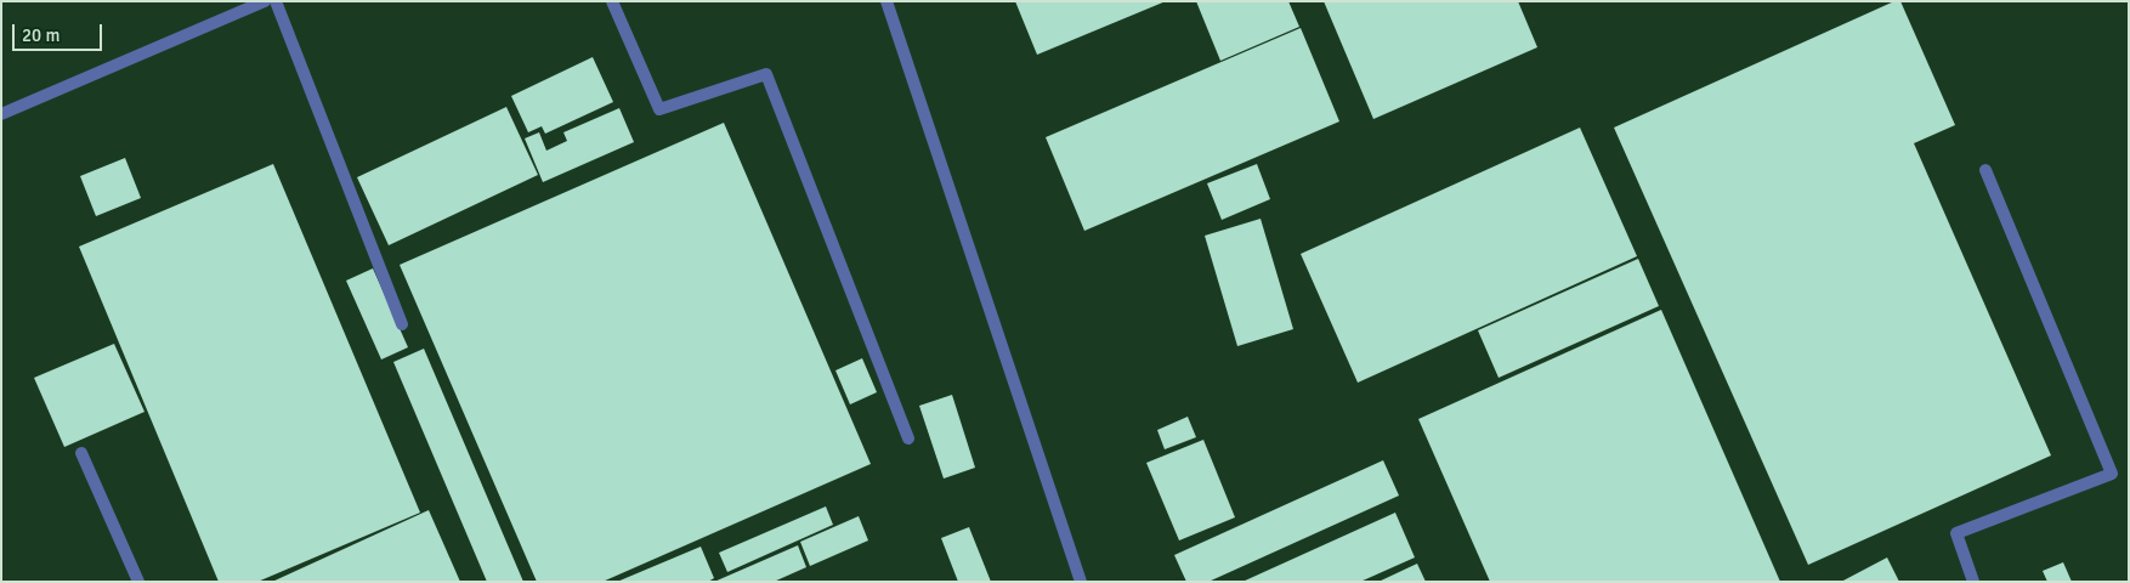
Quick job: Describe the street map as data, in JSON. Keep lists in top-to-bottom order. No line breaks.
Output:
{"scale_bar":"20 m"}
